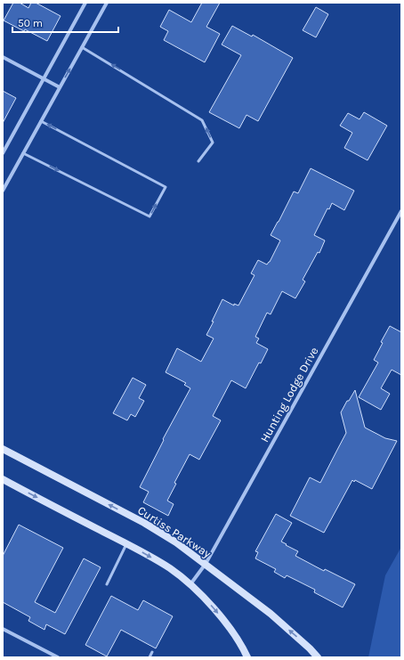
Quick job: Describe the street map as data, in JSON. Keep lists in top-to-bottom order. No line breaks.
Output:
{"streets":{"main road":["Curtiss Parkway"],"street":["Hunting Lodge Drive"]},"crossings":[["Hunting Lodge Drive","Curtiss Parkway"]],"scale_bar":"50 m"}
